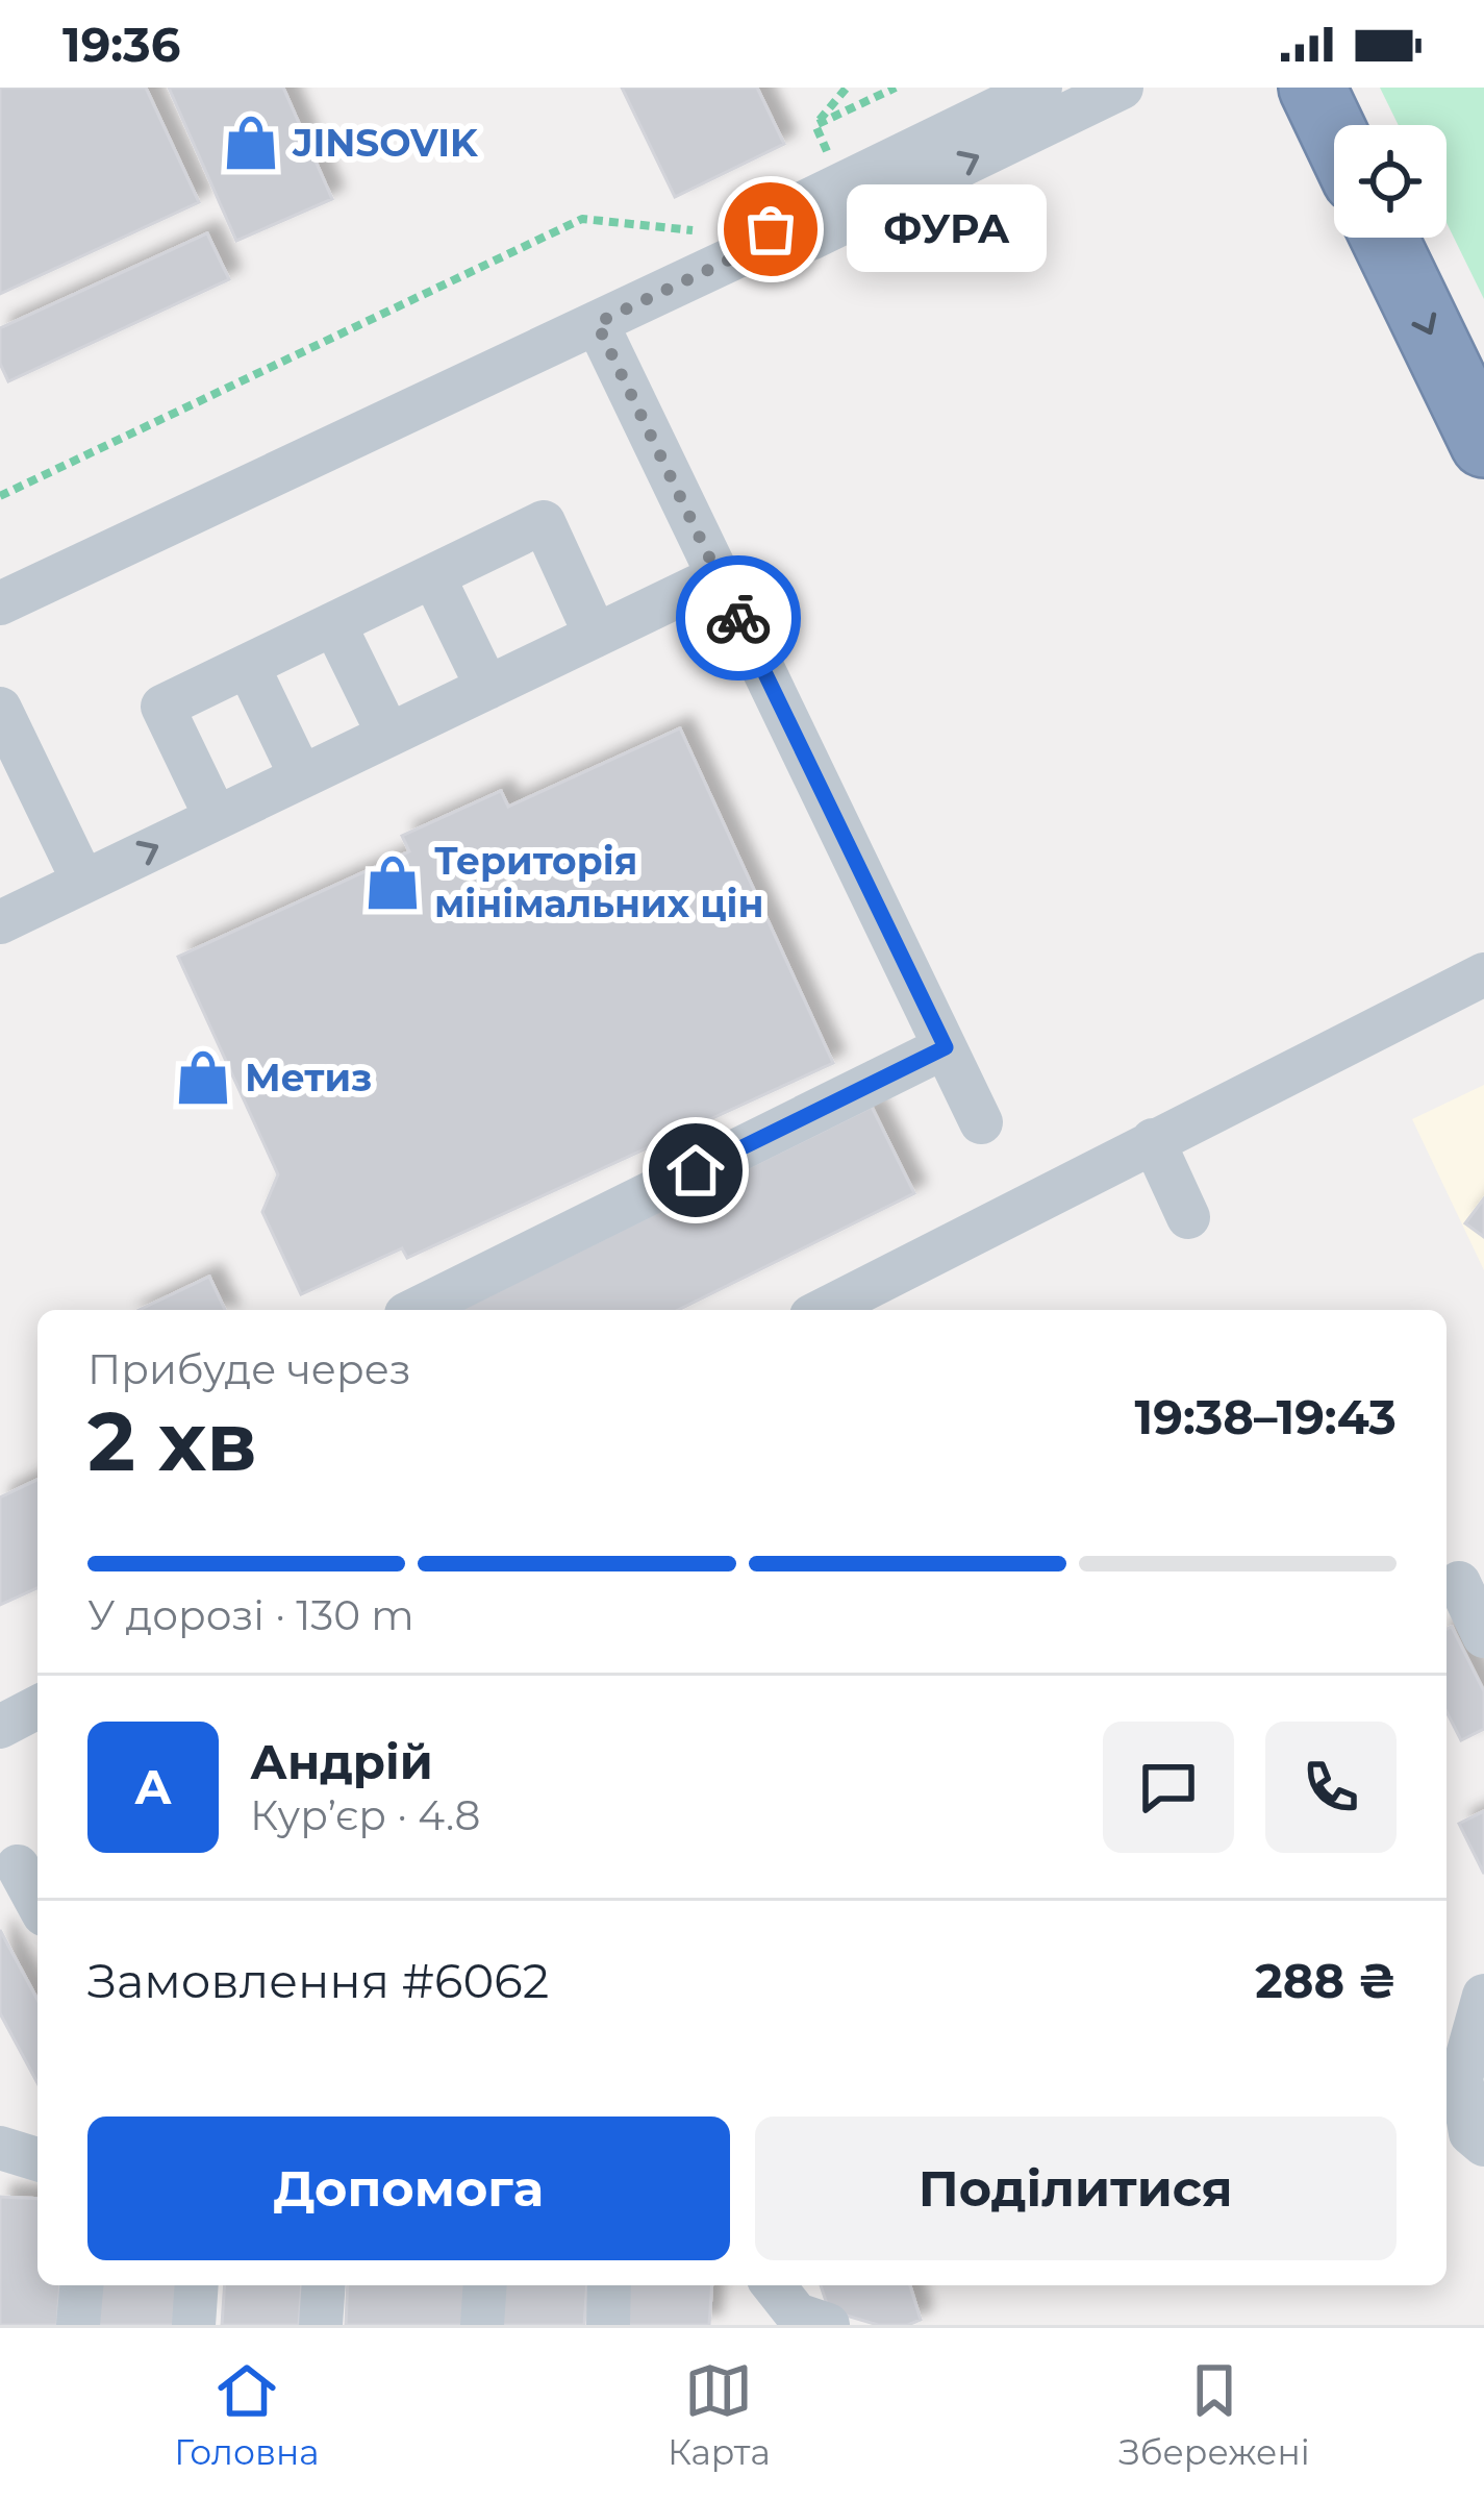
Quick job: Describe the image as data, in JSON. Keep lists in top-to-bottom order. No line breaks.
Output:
{"places":{"shop":["JINSOVIK","Територія мінімальних цін","Метиз"],"other":["ФУРА"]},"page":{"status":"19:36","bubble":"ФУРА","heading":["2 хв","Прибуде через","19:38–19:43"],"panel":["Андрій","Кур’єр · 4.8","Замовлення #6062","288 ₴"],"bar":"У дорозі · 130 m","round":"А","buttons":["Допомога","Поділитися"],"tabs":["Головна","Карта","Збережені"]}}
